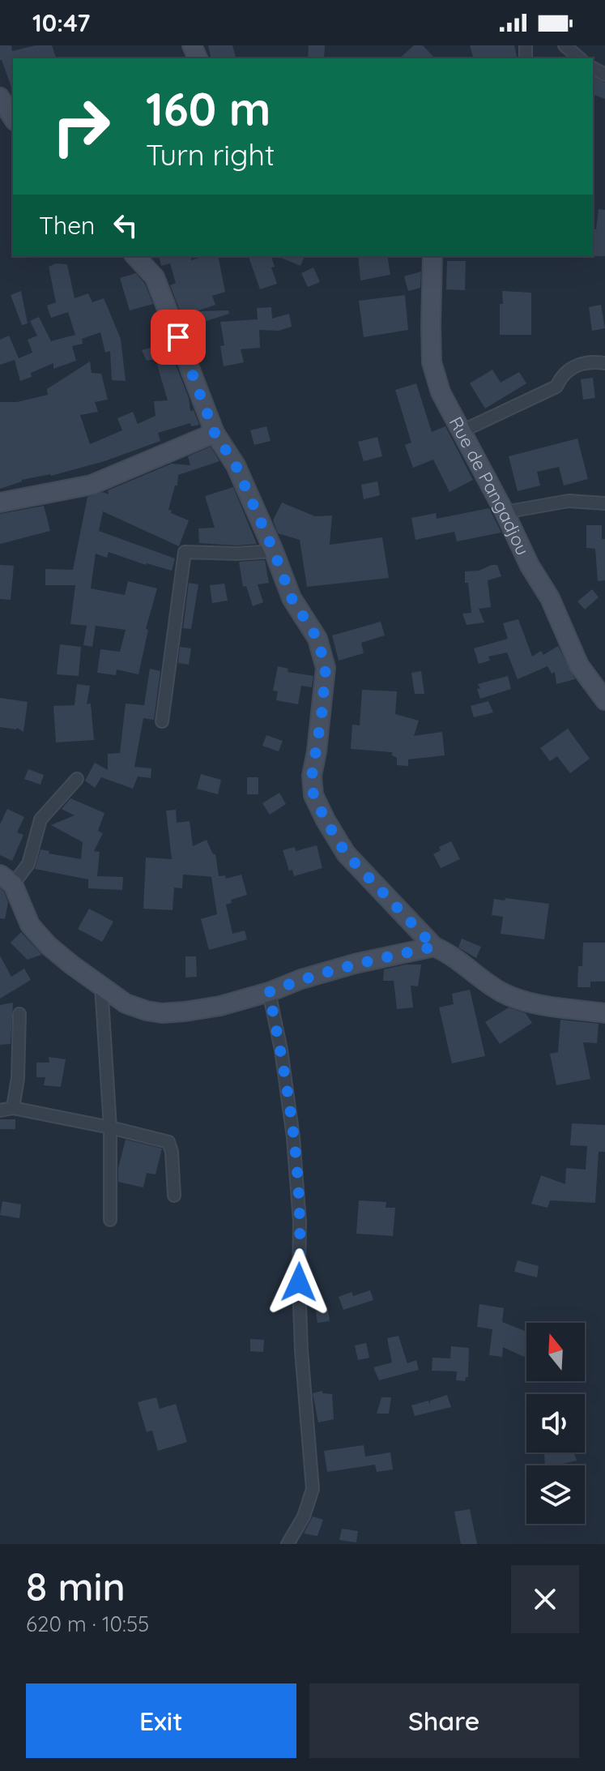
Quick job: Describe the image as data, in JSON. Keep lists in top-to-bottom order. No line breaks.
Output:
{"streets":{"street":["Rue de Pangadjou"]},"north":"top","page":{"status":"10:47","turn":["160 m","Turn right"],"then":"Then","heading":["8 min","620 m · 10:55"],"buttons":["Exit","Share"]}}
